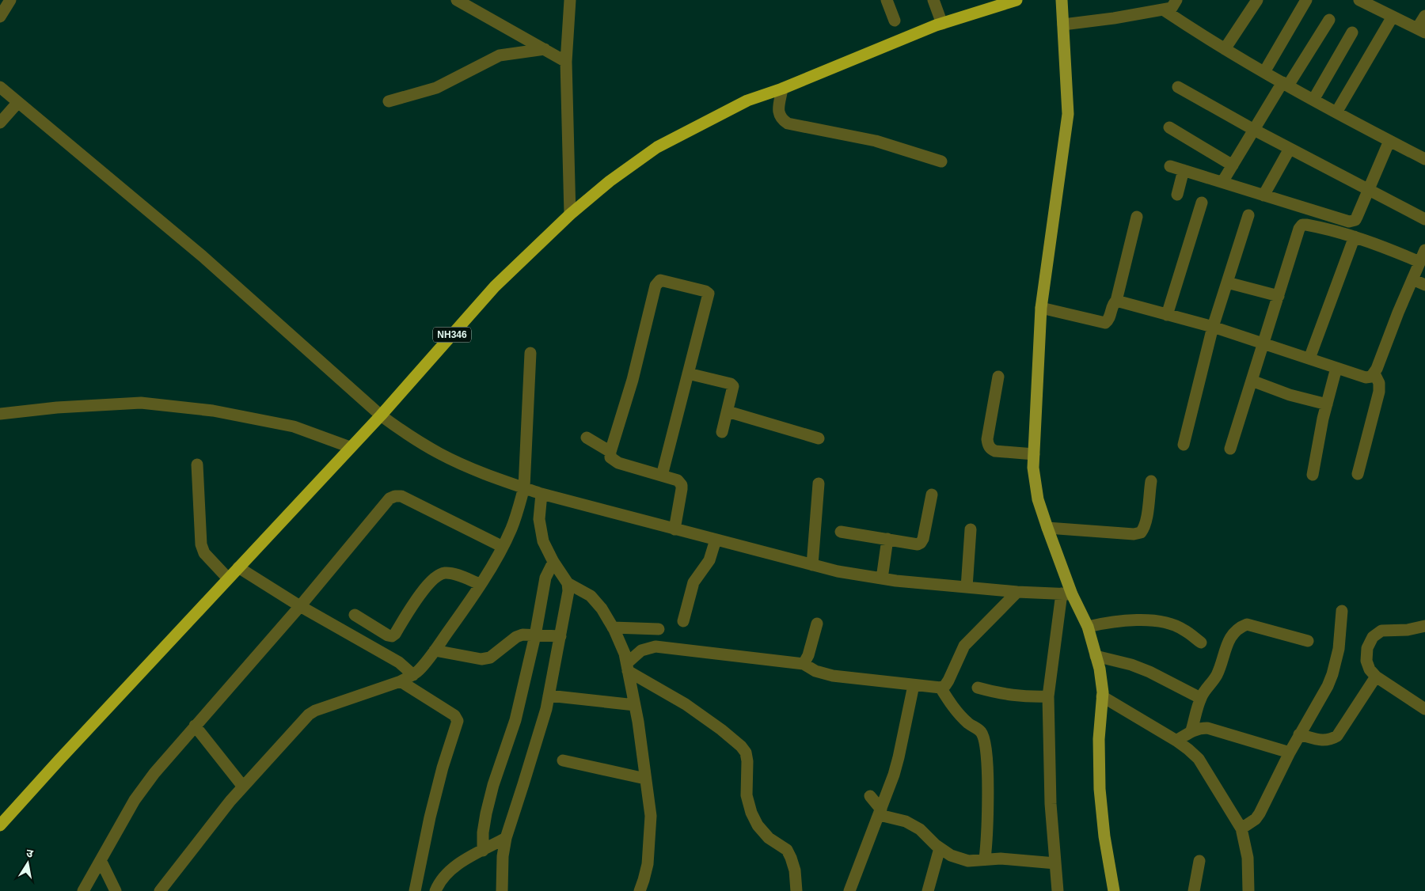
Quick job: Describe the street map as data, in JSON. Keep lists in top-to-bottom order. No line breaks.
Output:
{"streets":{"highway":["NH346"]},"north":"top"}
